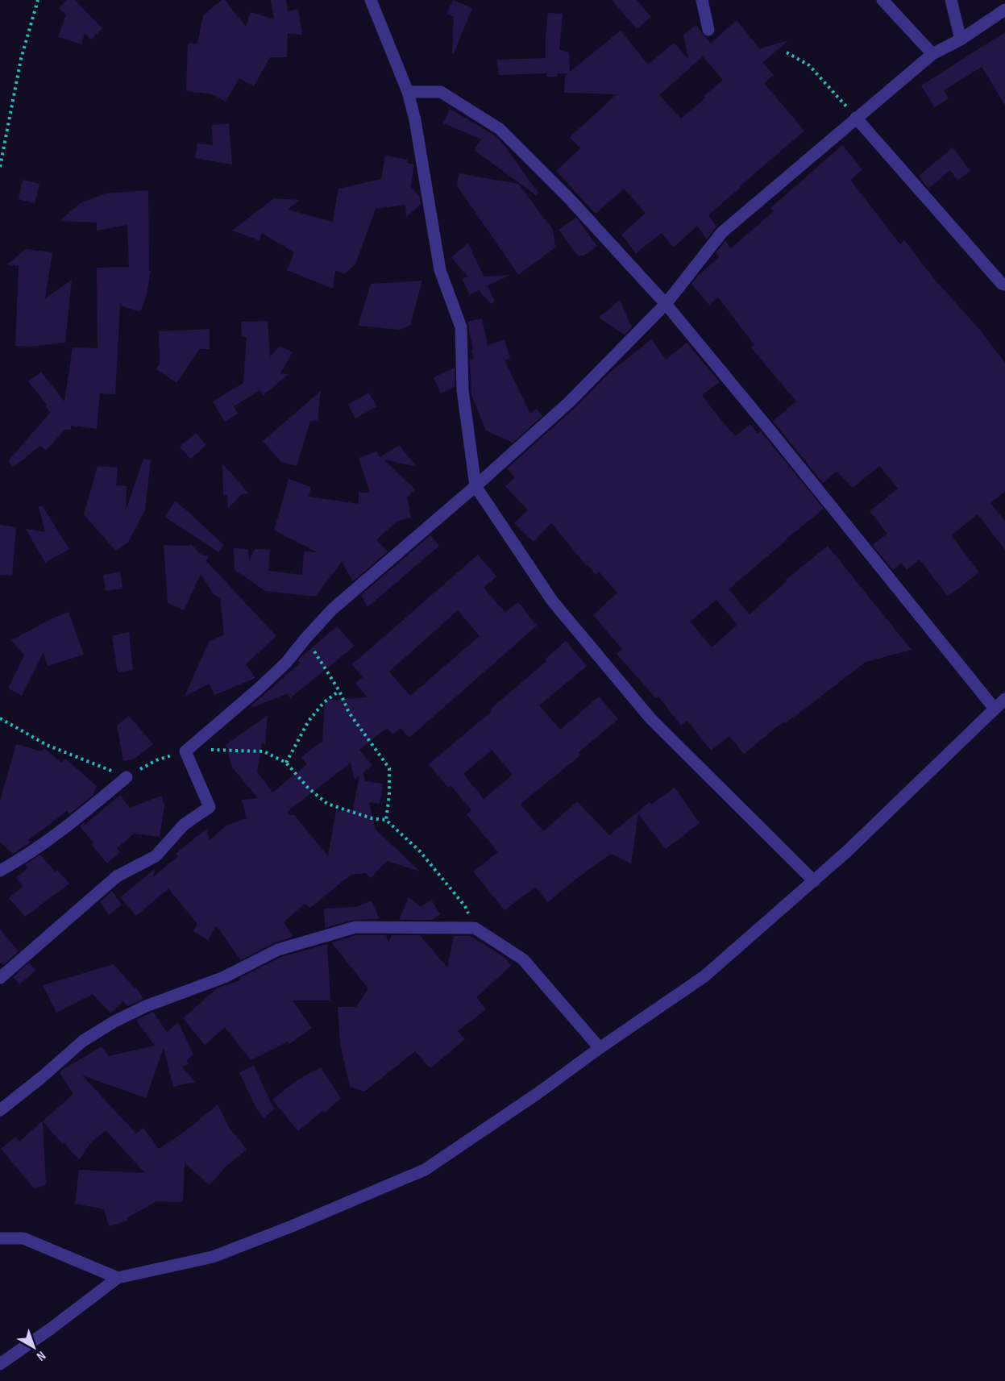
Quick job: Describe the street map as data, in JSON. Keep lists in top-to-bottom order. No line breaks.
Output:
{"north":"bottom right"}
